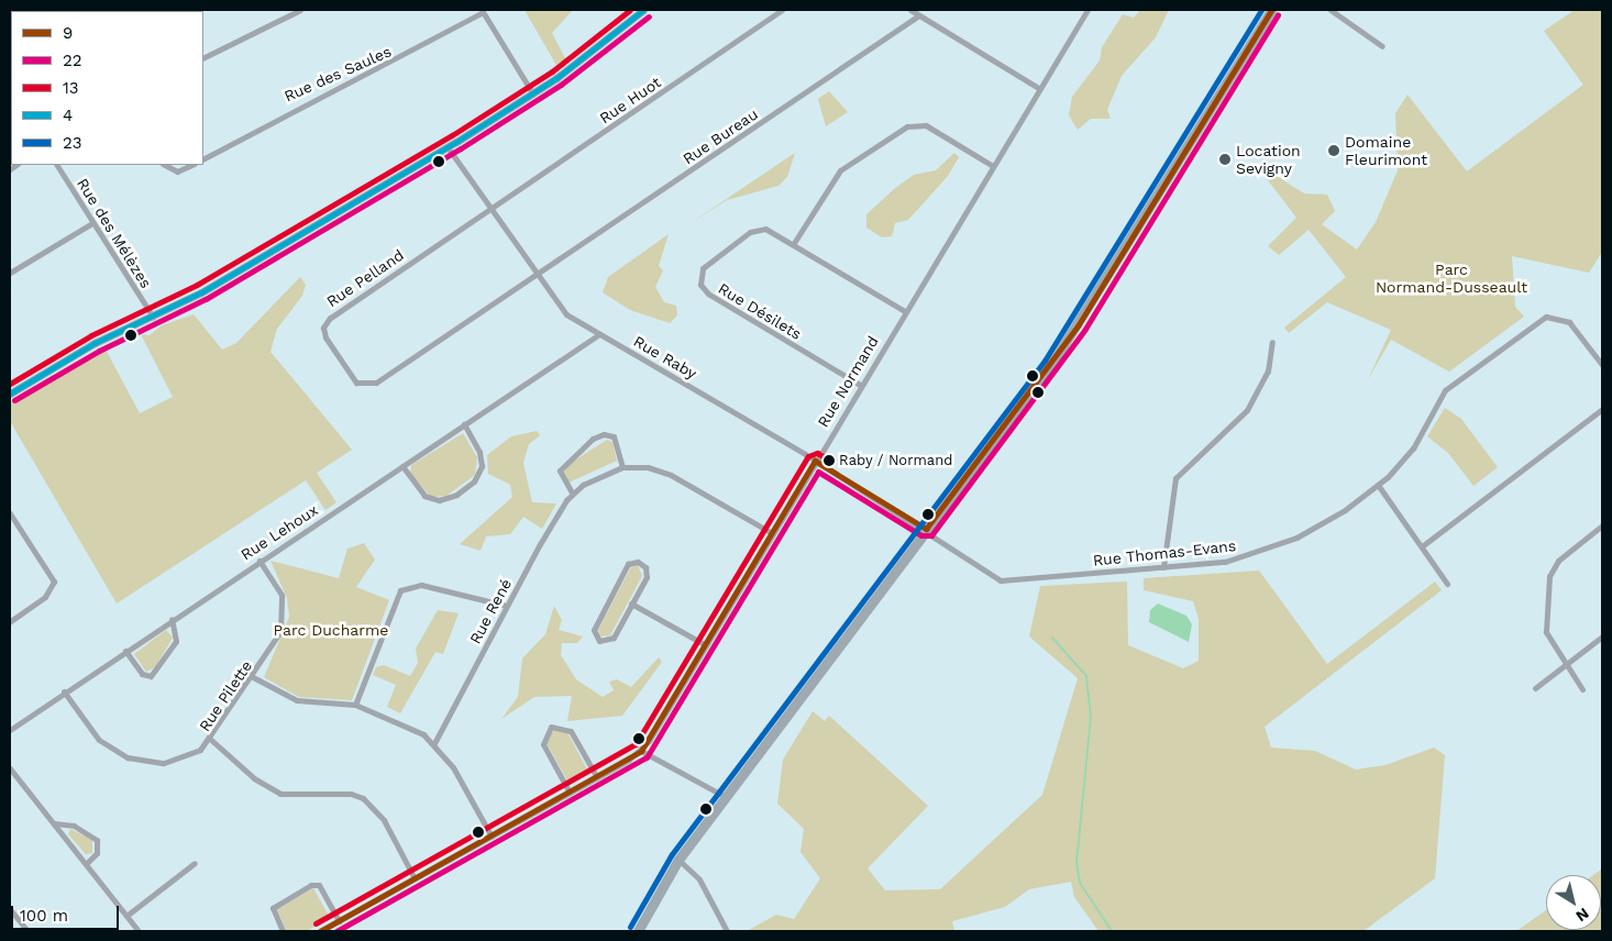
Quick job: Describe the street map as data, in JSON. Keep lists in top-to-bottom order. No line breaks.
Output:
{"streets":{"street":["Rue des Saules","Rue Huot","Rue Bureau","Rue des Mélèzes","Rue Pelland","Rue Désilets","Rue Raby","Rue Normand","Rue Lehoux","Rue Thomas-Evans","Rue René","Rue Pilette"]},"crossings":[["Rue Huot","Rue Pelland"],["Rue Huot","Rue Raby"],["Rue Bureau","Rue Pelland"],["Rue Bureau","Rue Raby"],["Rue Pelland","Rue Raby"],["Rue Désilets","Rue Normand"],["Rue Raby","Rue Normand"],["Rue Raby","Rue Lehoux"],["Rue Raby","Rue Thomas-Evans"],["Rue Lehoux","Rue Pilette"]],"parks":["Parc Normand-Dusseault","Parc Ducharme"],"places":["Domaine Fleurimont","Location Sevigny","Raby / Normand"],"lines":["transit line 9","transit line 13","transit line 4","transit line 23","transit line 22"],"legend":["9","22","13","4","23"],"scale_bar":"100 m","north":"bottom right"}
